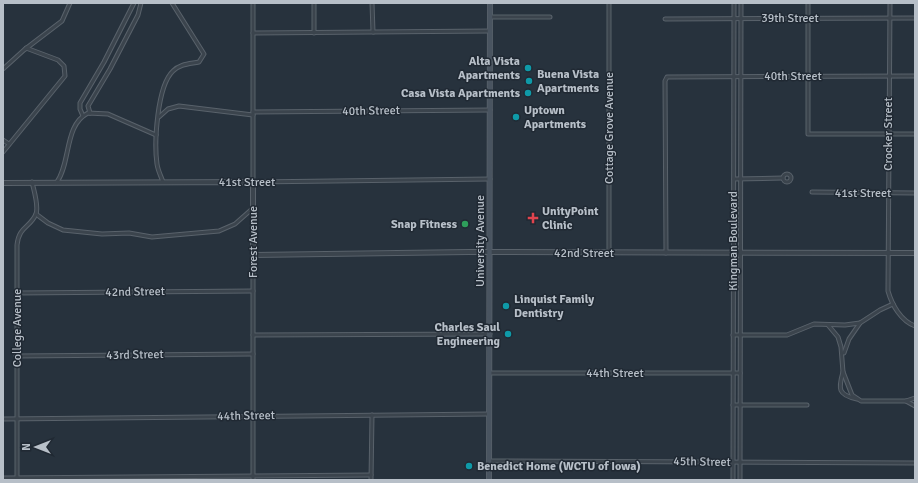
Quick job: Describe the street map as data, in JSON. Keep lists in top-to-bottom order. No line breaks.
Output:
{"streets":{"main road":["University Avenue"],"street":["39th Street","40th Street","Cottage Grove Avenue","Crocker Street","41st Street","Kingman Boulevard","Forest Avenue","42nd Street","College Avenue","43rd Street","44th Street","45th Street"]},"crossings":[["39th Street","Crocker Street"],["39th Street","Kingman Boulevard"],["40th Street","Crocker Street"],["40th Street","University Avenue"],["40th Street","Kingman Boulevard"],["40th Street","Forest Avenue"],["40th Street","42nd Street"],["Cottage Grove Avenue","42nd Street"],["Crocker Street","41st Street"],["Crocker Street","42nd Street"],["41st Street","University Avenue"],["41st Street","Forest Avenue"],["University Avenue","42nd Street"],["University Avenue","44th Street"],["University Avenue","45th Street"],["Kingman Boulevard","42nd Street"],["Kingman Boulevard","44th Street"],["Kingman Boulevard","45th Street"],["Forest Avenue","42nd Street"],["Forest Avenue","43rd Street"],["Forest Avenue","44th Street"],["42nd Street","College Avenue"],["College Avenue","43rd Street"],["College Avenue","44th Street"]],"places":{"other":["Alta Vista Apartments","Buena Vista Apartments","Casa Vista Apartments","Uptown Apartments","Snap Fitness","Linquist Family Dentistry","Charles Saul Engineering","Benedict Home (WCTU of Iowa)"],"health":["UnityPoint Clinic"]},"north":"left"}
